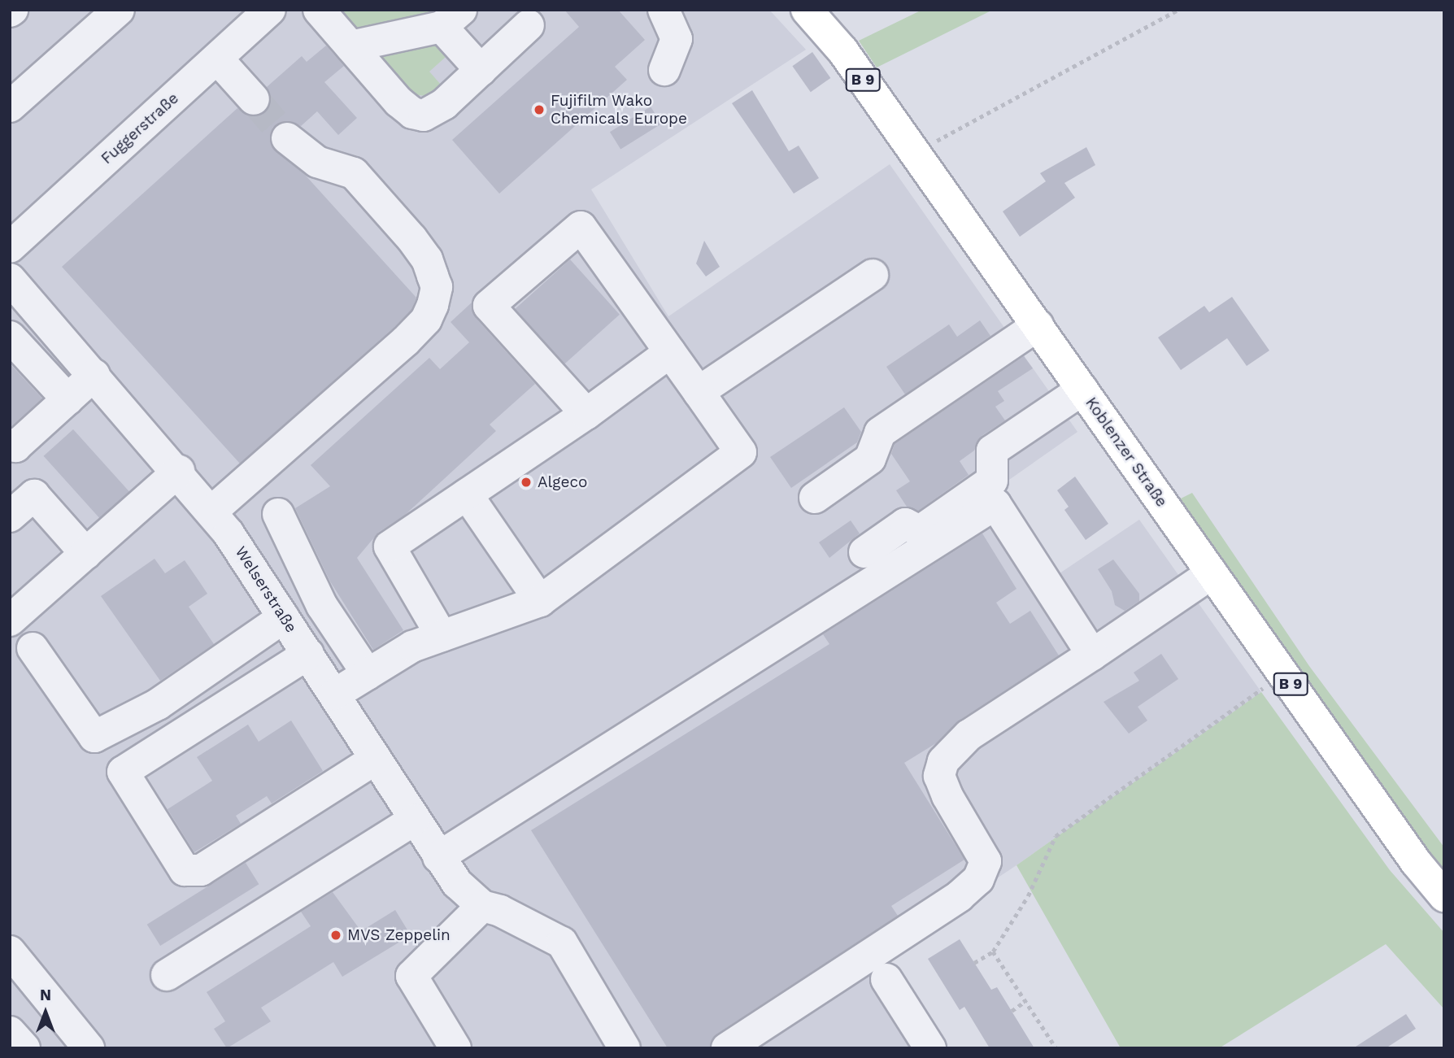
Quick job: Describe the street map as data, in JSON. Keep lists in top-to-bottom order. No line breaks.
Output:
{"streets":{"main road":["B 9","Koblenzer Straße"],"street":["Fuggerstraße","Welserstraße"]},"places":["Fujifilm Wako Chemicals Europe","Algeco","MVS Zeppelin"],"north":"top"}
